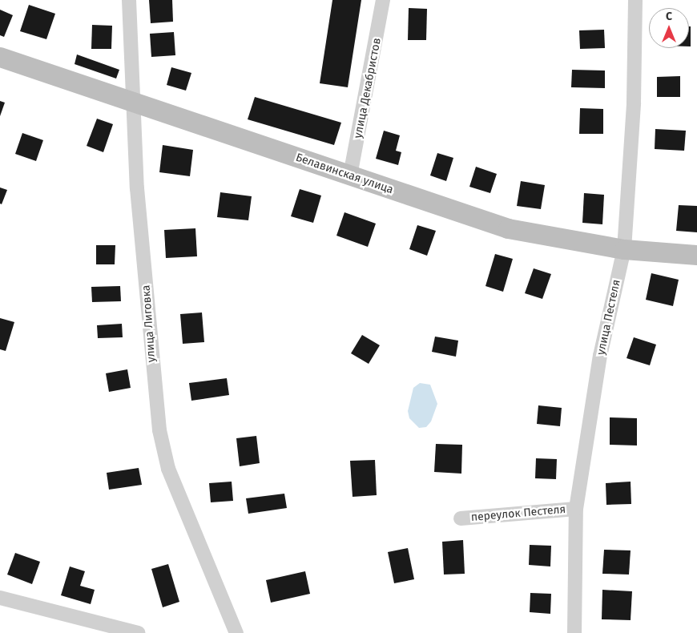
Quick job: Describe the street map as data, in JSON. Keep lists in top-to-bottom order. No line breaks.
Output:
{"streets":{"main road":["Белавинская улица"],"street":["улица Декабристов","улица Пестеля","улица Лиговка","переулок Пестеля"]},"crossings":[["улица Декабристов","Белавинская улица"],["Белавинская улица","улица Пестеля"],["Белавинская улица","улица Лиговка"],["улица Пестеля","переулок Пестеля"]],"north":"top"}
